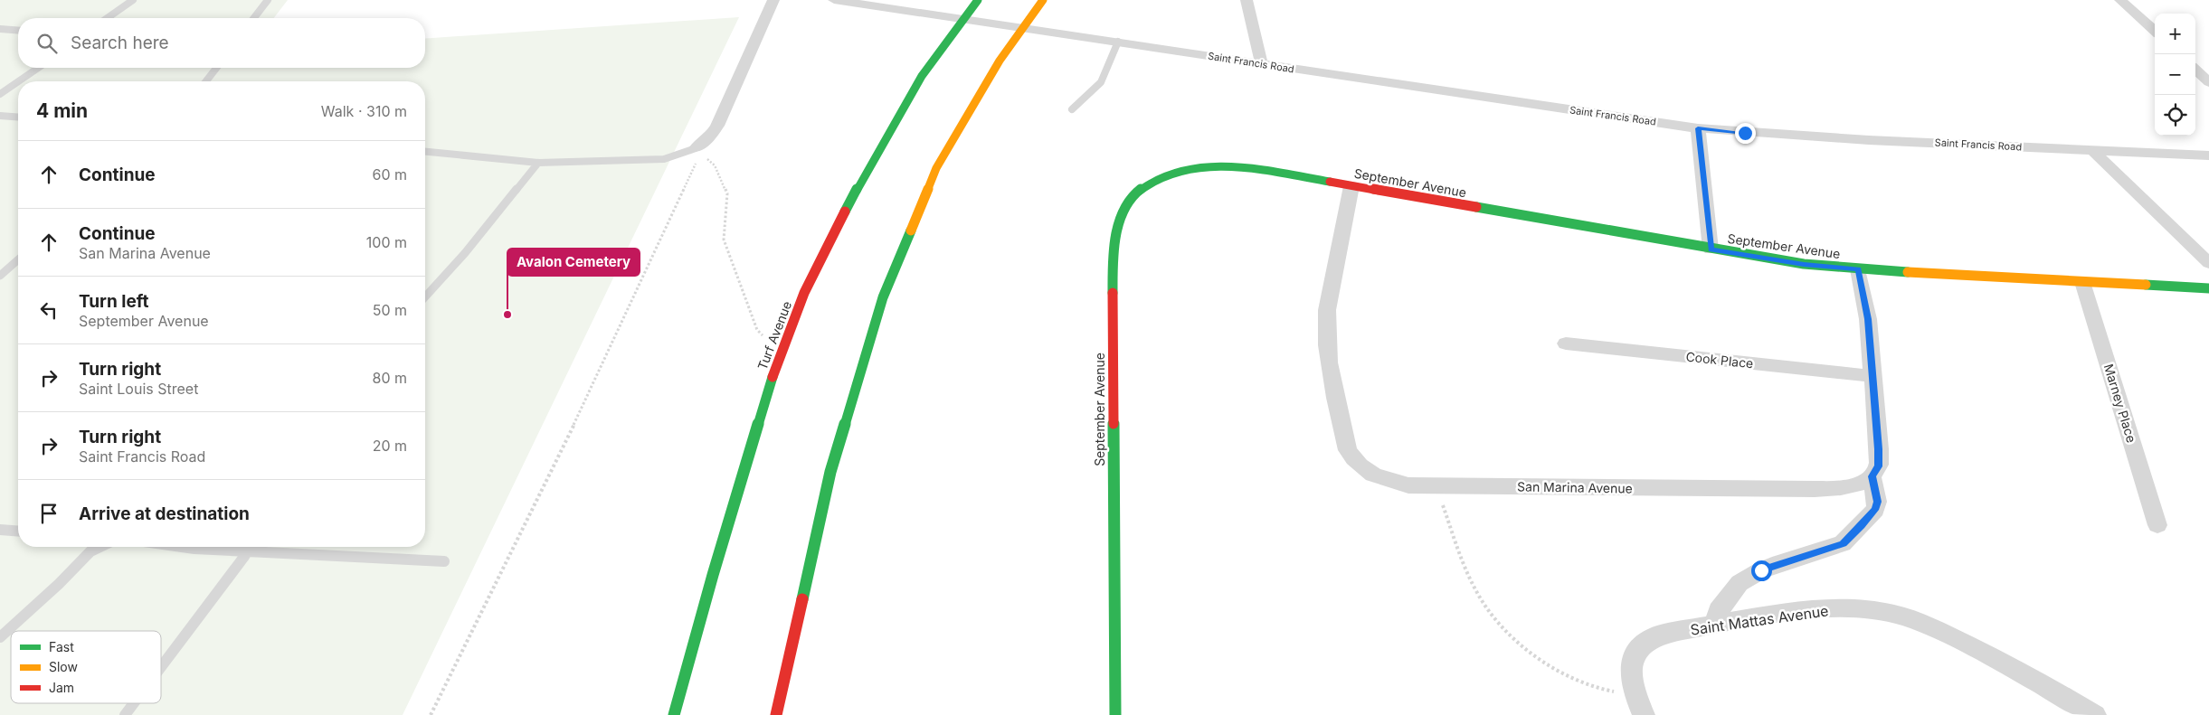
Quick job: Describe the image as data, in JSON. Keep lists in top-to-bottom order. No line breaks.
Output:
{"streets":{"main road":["September Avenue","Turf Avenue"],"street":["Saint Francis Road","Cook Place","Marney Place","San Marina Avenue","Saint Mattas Avenue"]},"crossings":[["Saint Francis Road","Turf Avenue"],["September Avenue","Marney Place"],["September Avenue","San Marina Avenue"]],"places":["Avalon Cemetery"],"legend":["Fast","Slow","Jam"],"page":{"map_buttons":["+","−"],"search":"Search here","heading":["4 min","Walk · 310 m"],"list":[["Continue","60 m"],["Continue","San Marina Avenue","100 m"],["Turn left","September Avenue","50 m"],["Turn right","Saint Louis Street","80 m"],["Turn right","Saint Francis Road","20 m"],"Arrive at destination"]}}
